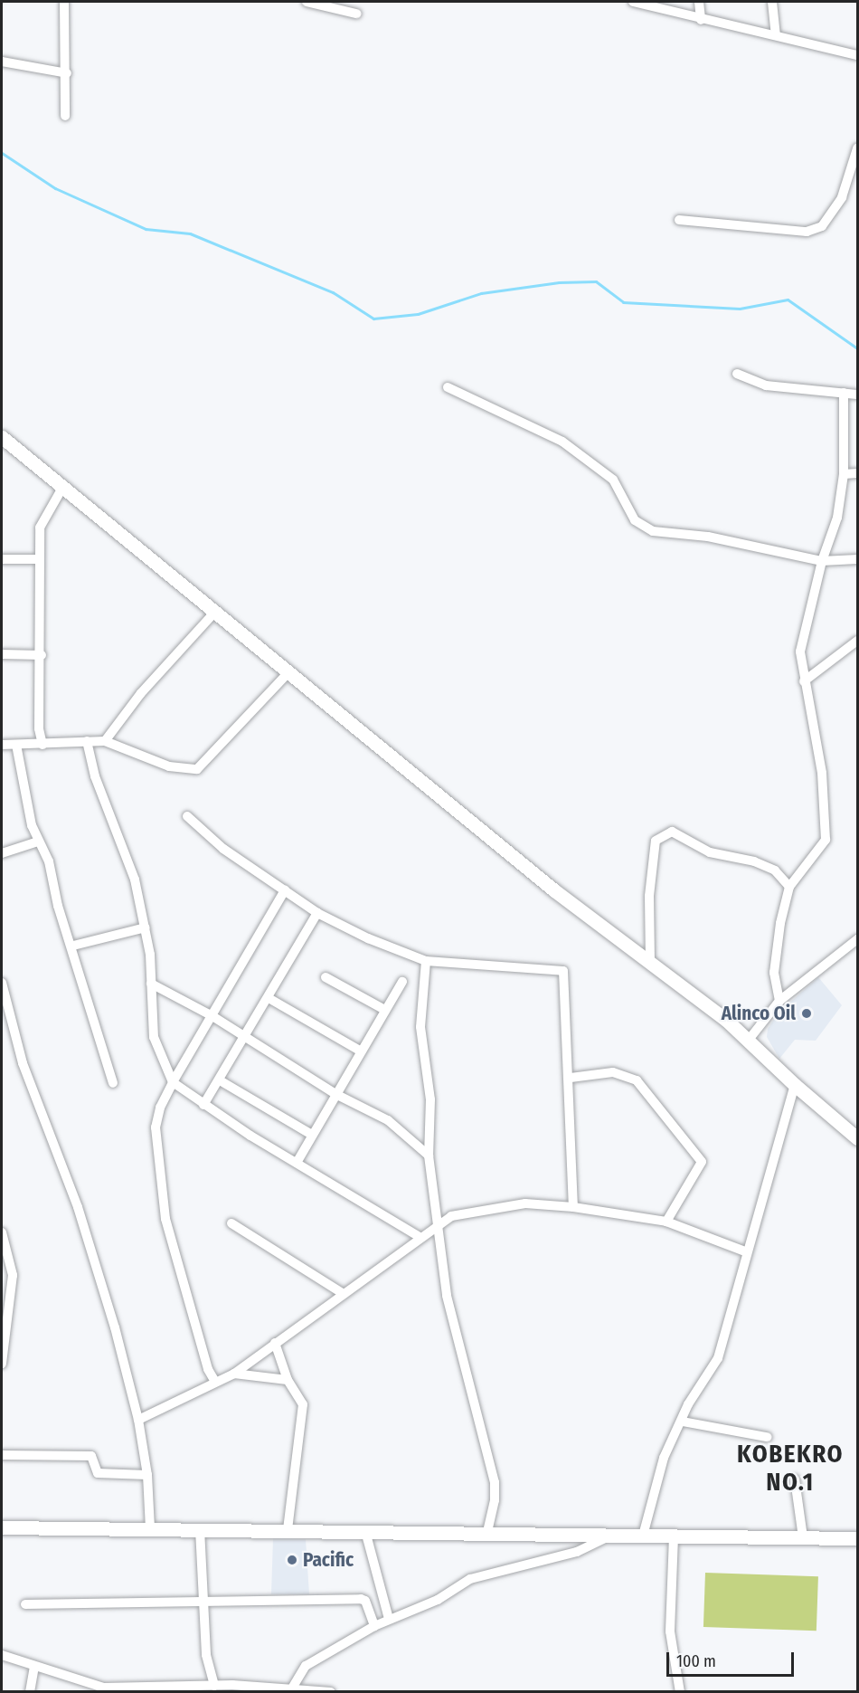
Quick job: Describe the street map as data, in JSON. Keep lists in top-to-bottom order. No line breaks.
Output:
{"districts":["KOBEKRO NO.1"],"places":["Alinco Oil","Pacific"],"scale_bar":"100 m"}
